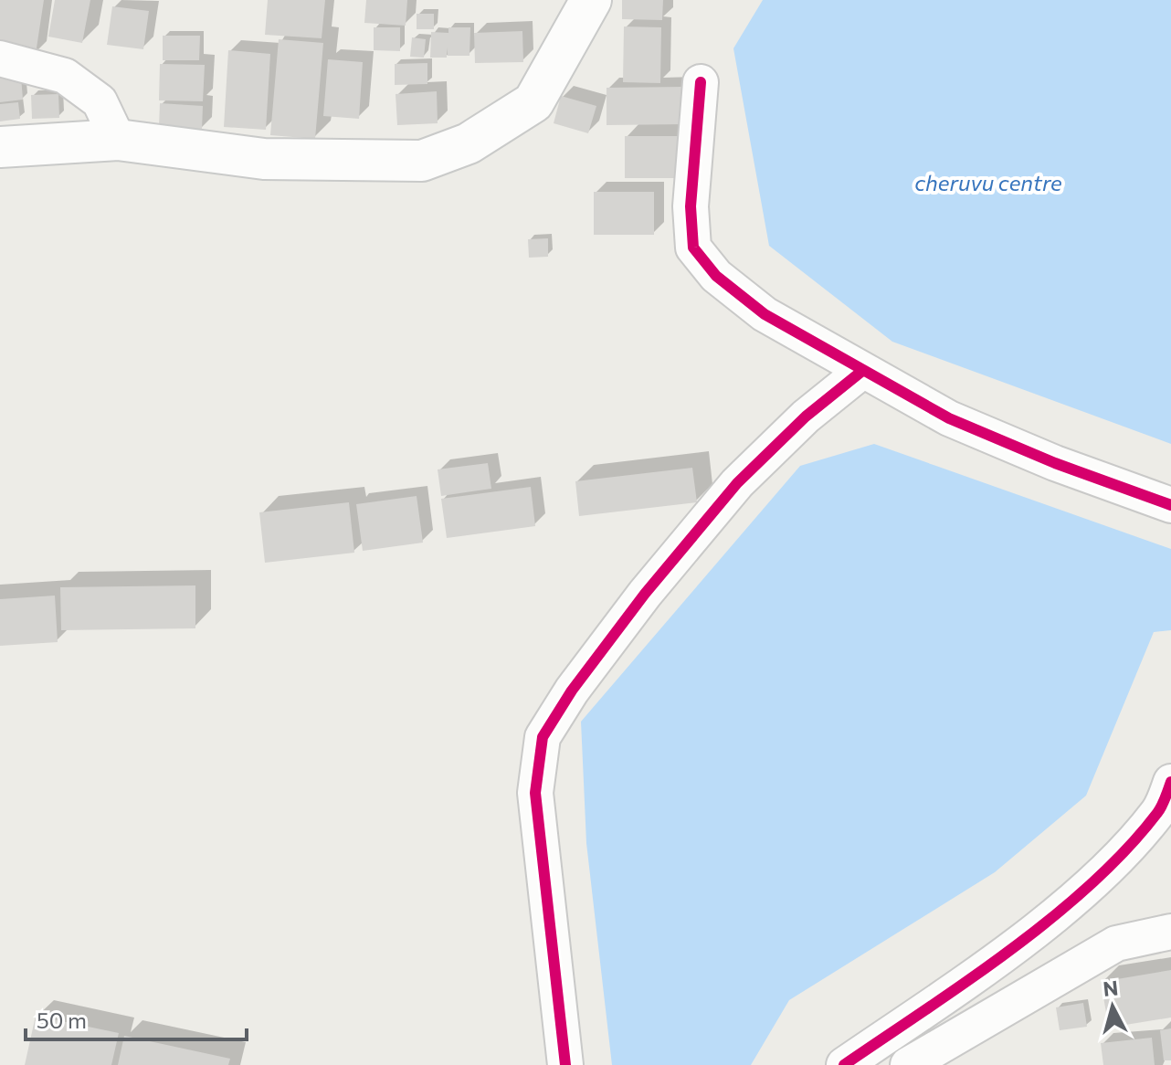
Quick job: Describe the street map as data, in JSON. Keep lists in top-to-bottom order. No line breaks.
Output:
{"water":["cheruvu centre"],"scale_bar":"50 m","north":"top"}
